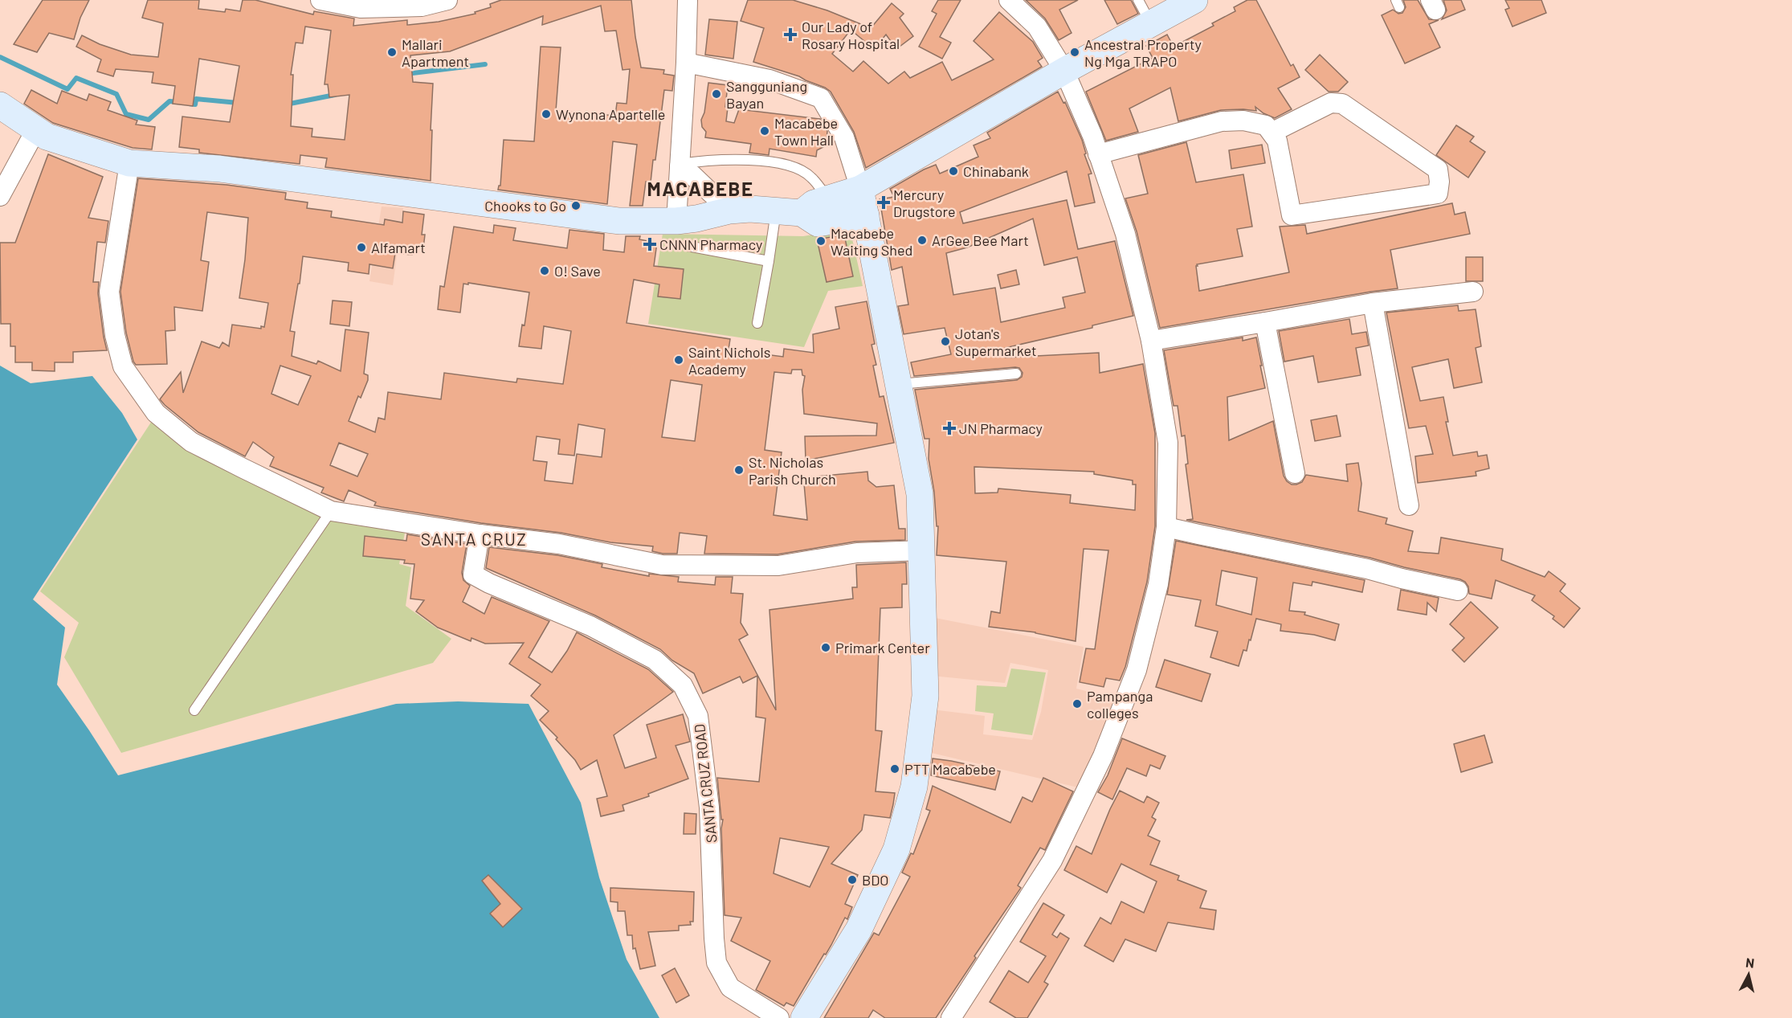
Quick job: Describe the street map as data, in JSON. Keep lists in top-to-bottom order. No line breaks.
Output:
{"streets":{"street":["SANTA CRUZ ROAD"]},"districts":["MACABEBE","SANTA CRUZ"],"places":{"health":["Our Lady of Rosary Hospital","Mercury Drugstore","CNNN Pharmacy","JN Pharmacy"],"other":["Mallari Apartment","Ancestral Property Ng Mga TRAPO","Sangguniang Bayan","Wynona Apartelle","Macabebe Town Hall","Chinabank","Chooks to Go","ArGee Bee Mart","Macabebe Waiting Shed","Alfamart","O! Save","Jotan's Supermarket","Saint Nichols Academy","St. Nicholas Parish Church","Primark Center","Pampanga colleges","PTT Macabebe","BDO"]},"north":"top"}
